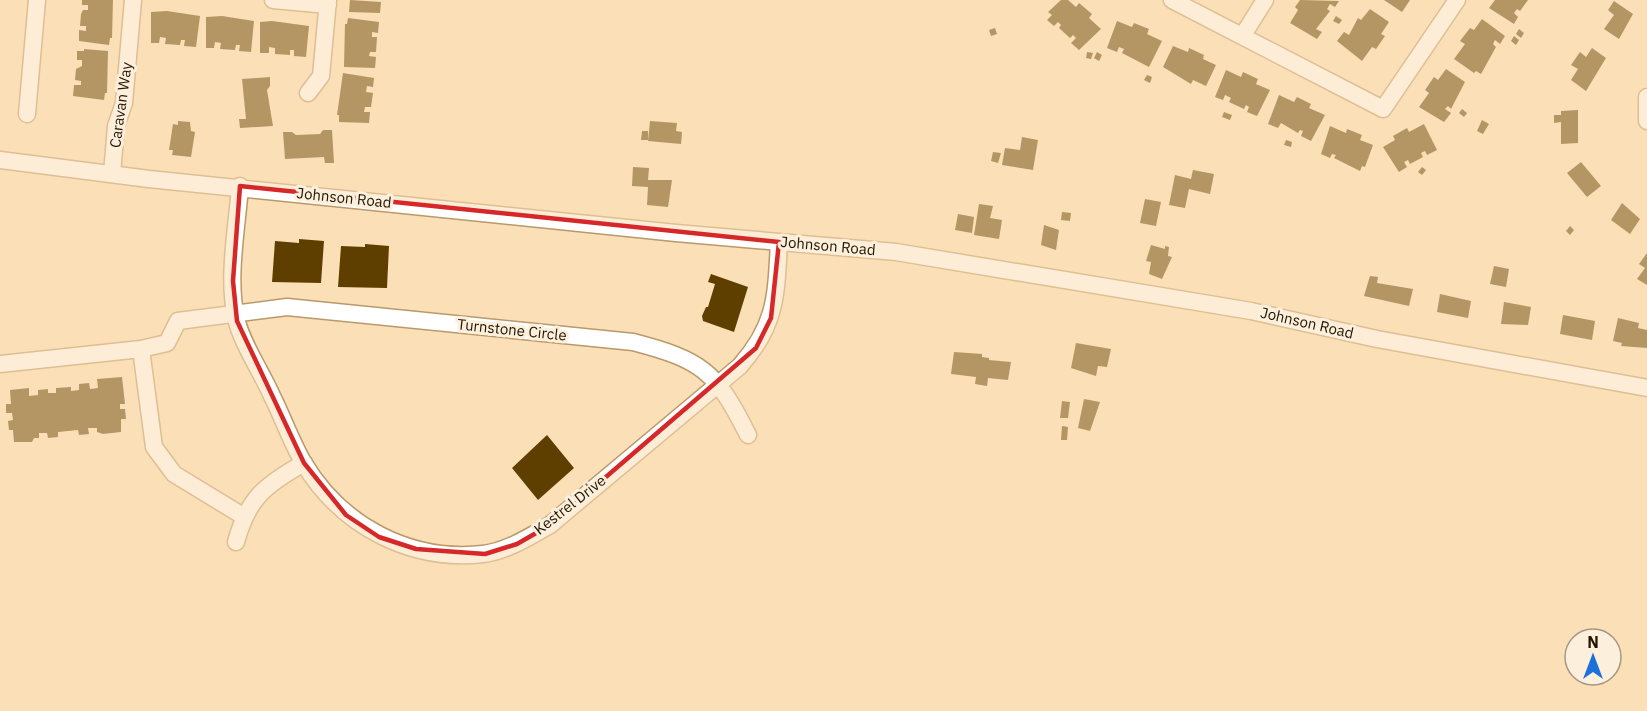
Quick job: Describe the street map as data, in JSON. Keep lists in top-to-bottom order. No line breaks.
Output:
{"streets":{"street":["Caravan Way","Johnson Road","Turnstone Circle","Kestrel Drive"]},"crossings":[["Caravan Way","Johnson Road"],["Johnson Road","Kestrel Drive"],["Turnstone Circle","Kestrel Drive"]],"north":"top"}
